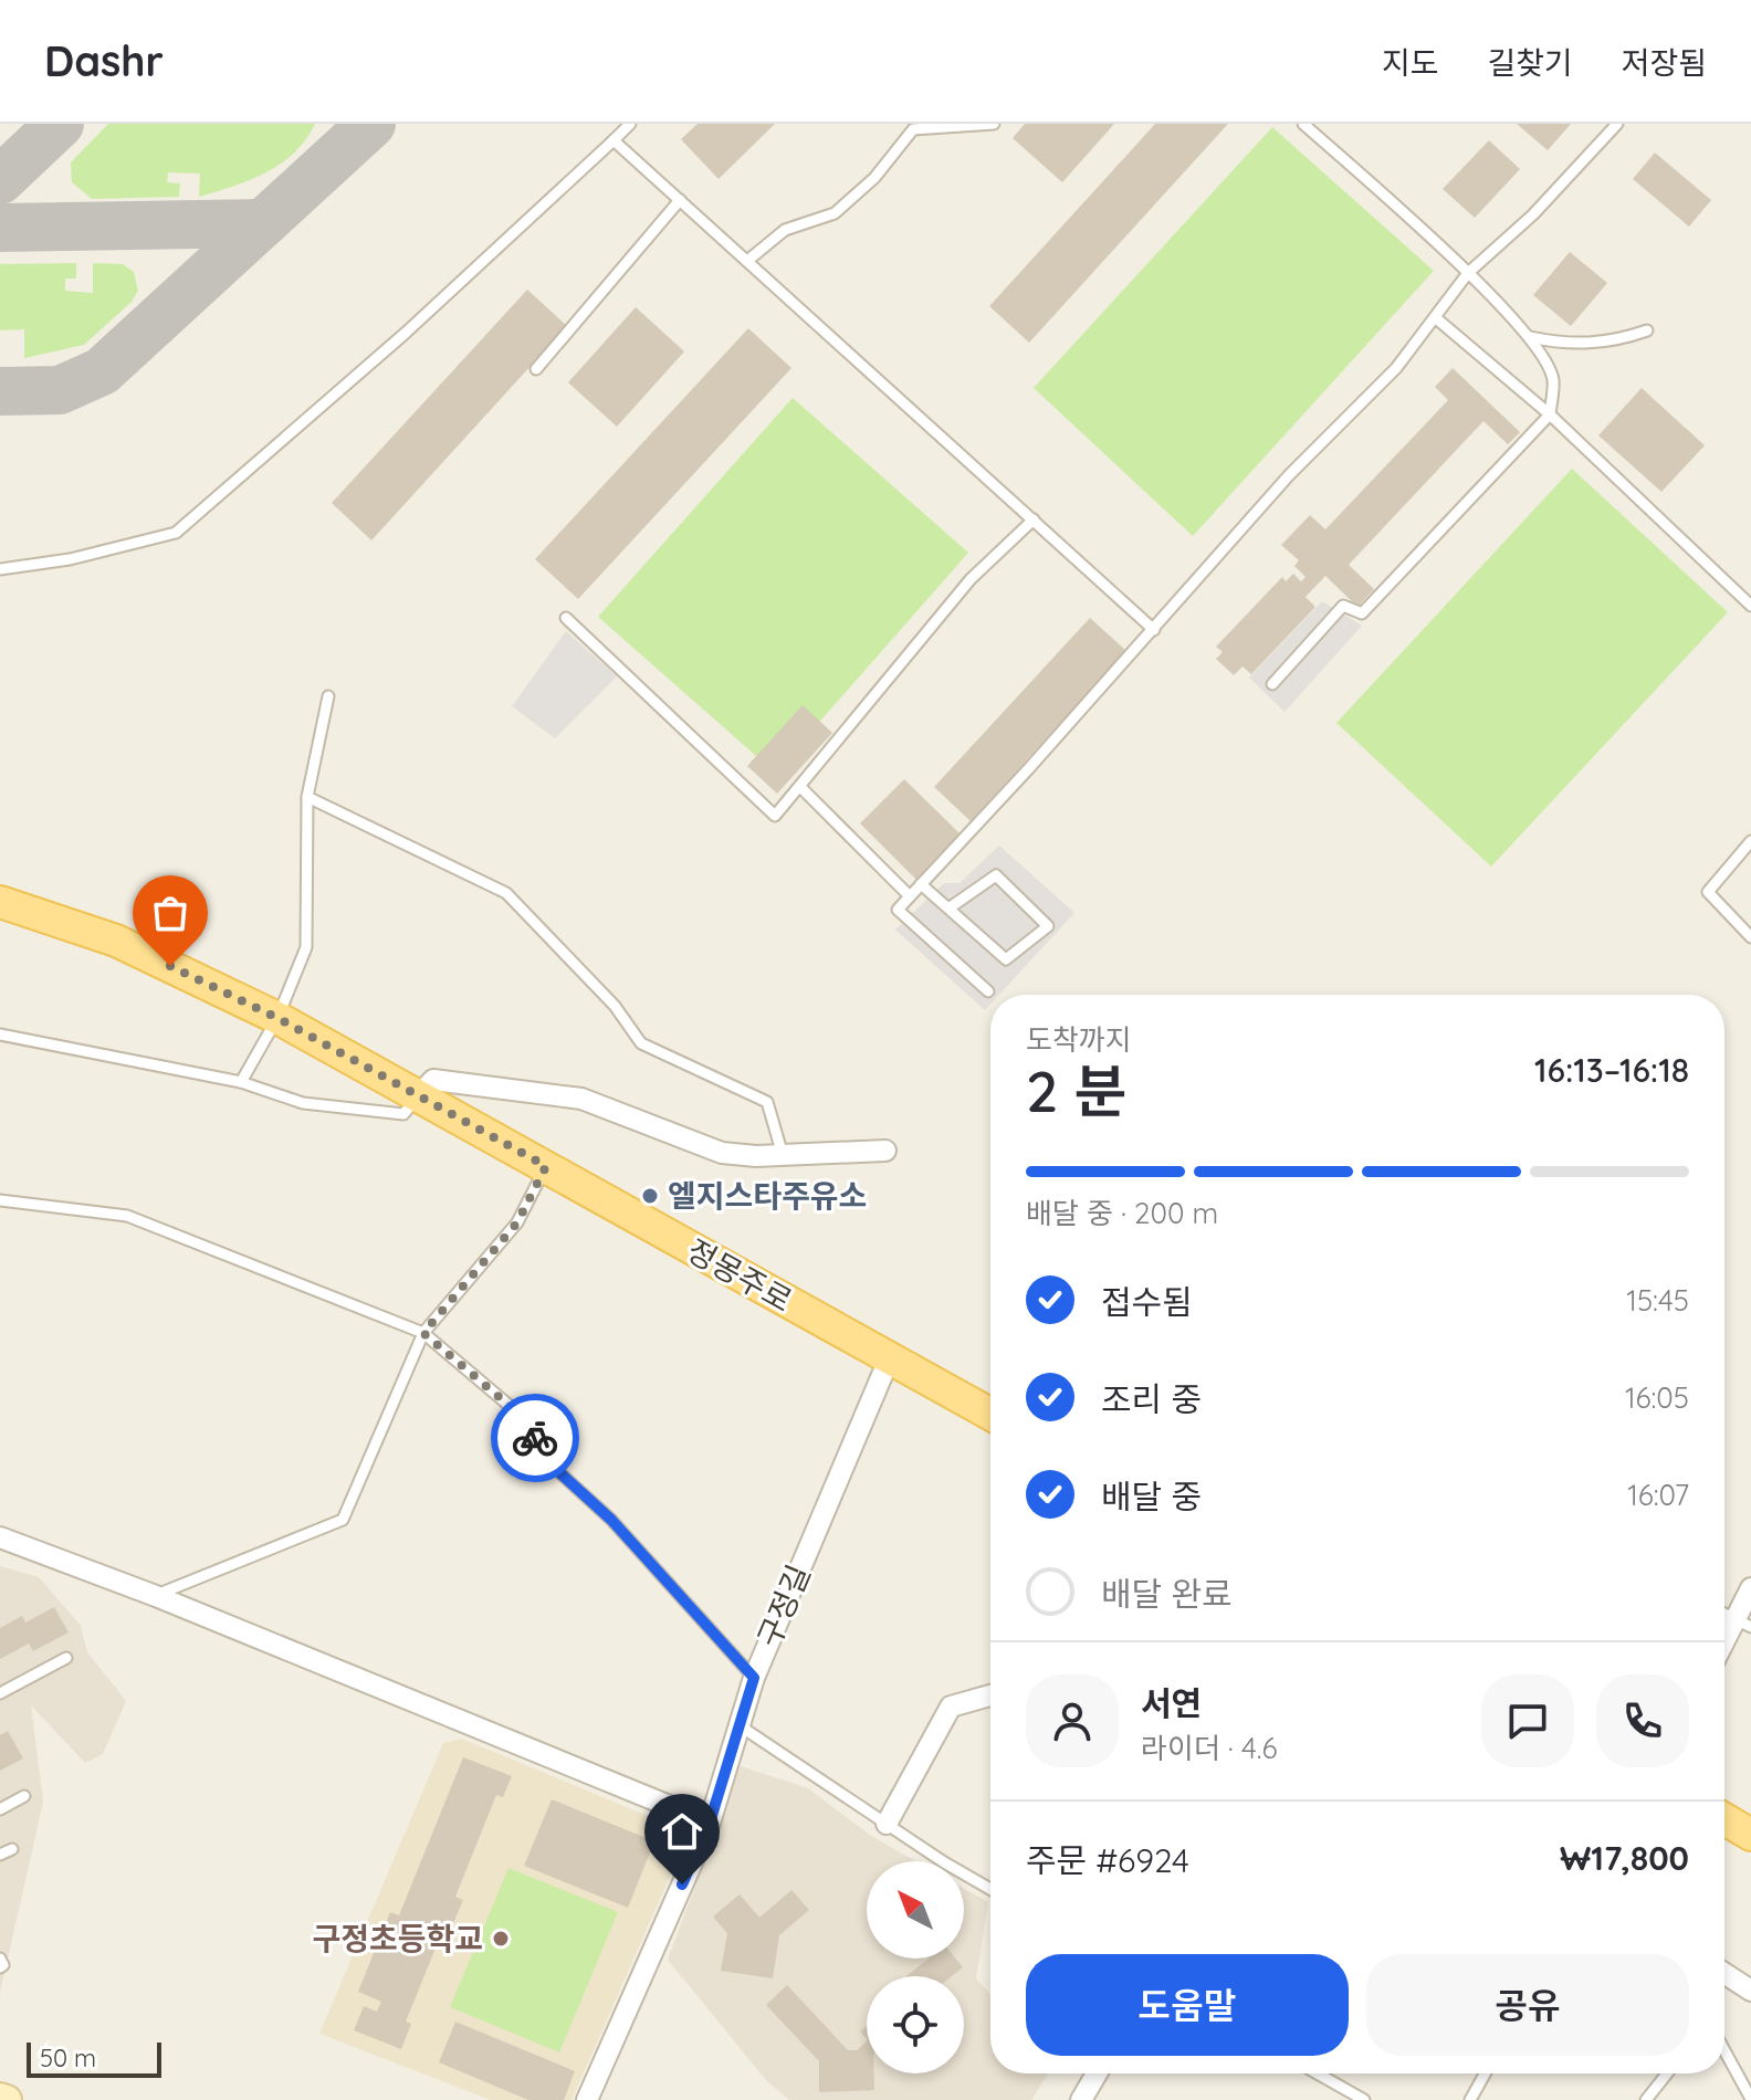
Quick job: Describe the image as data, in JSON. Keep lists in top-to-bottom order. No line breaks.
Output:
{"streets":{"main road":["정몽주로"],"street":["구정길"]},"crossings":[["정몽주로","구정길"]],"places":["엘지스타주유소","구정초등학교"],"scale_bar":"50 m","north":"top left","page":{"header":"Dashr","nav":["지도","길찾기","저장됨"],"heading":["2 분","도착까지","16:13–16:18"],"panel":["서연","라이더 · 4.6","주문 #6924","₩17,800"],"bar":"배달 중 · 200 m","list":[["접수됨","15:45"],["조리 중","16:05"],["배달 중","16:07"],"배달 완료"],"buttons":["도움말","공유"],"scale":"50 m"}}
